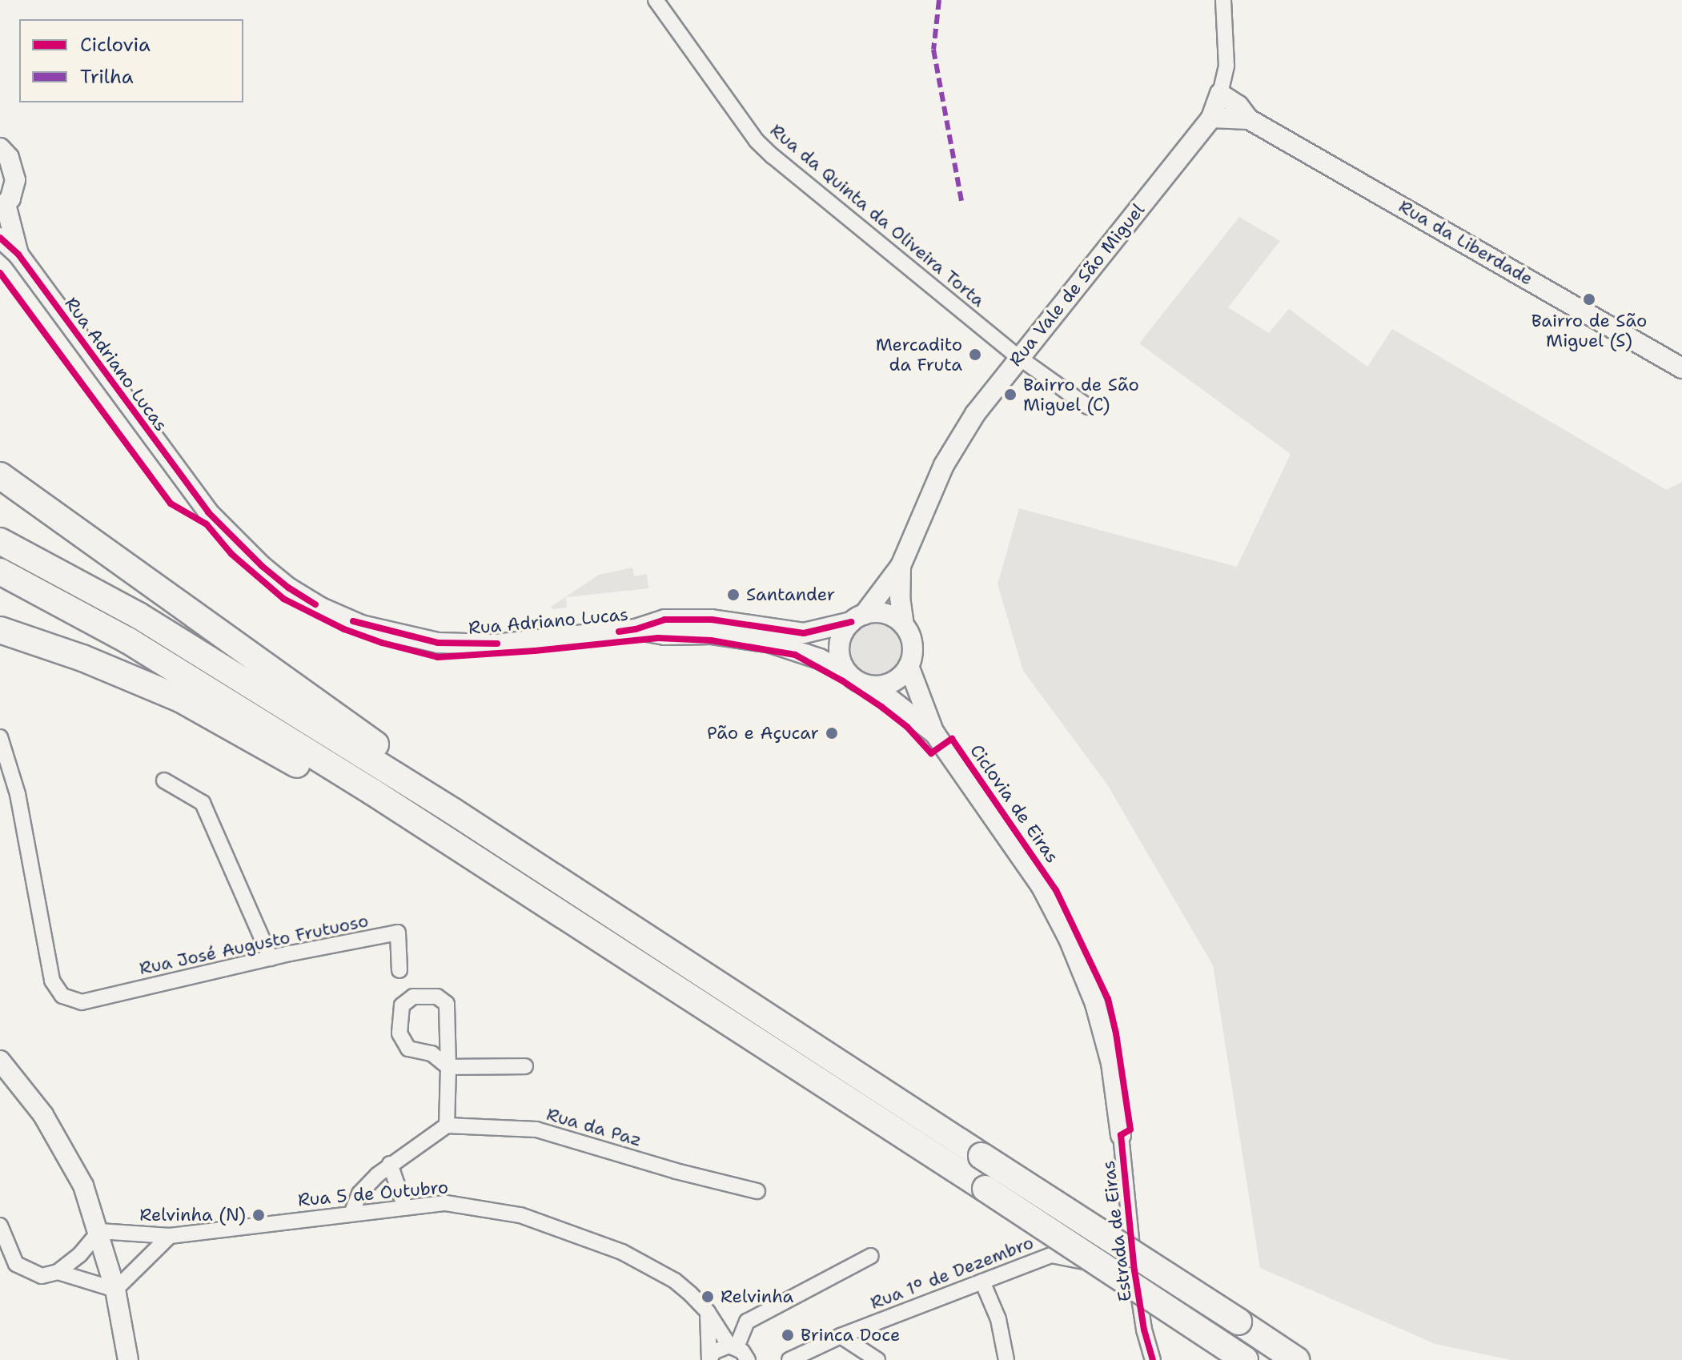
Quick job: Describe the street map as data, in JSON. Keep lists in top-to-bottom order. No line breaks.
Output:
{"streets":{"street":["Rua da Quinta da Oliveira Torta","Rua da Liberdade","Rua Vale de São Miguel","Rua Adriano Lucas","Rua José Augusto Frutuoso","Rua da Paz","Rua 5 de Outubro","Estrada de Eiras","Rua 1º de Dezembro"],"cycle path":["Ciclovia de Eiras"]},"crossings":[["Rua da Quinta da Oliveira Torta","Rua Vale de São Miguel"],["Rua da Liberdade","Rua Vale de São Miguel"],["Rua Vale de São Miguel","Rua Adriano Lucas"],["Rua Vale de São Miguel","Estrada de Eiras"],["Rua Adriano Lucas","Estrada de Eiras"],["Estrada de Eiras","Rua 1º de Dezembro"]],"places":["Bairro de São Miguel (S)","Mercadito da Fruta","Bairro de São Miguel (C)","Santander","Pão e Açucar","Relvinha (N)","Relvinha","Brinca Doce"],"legend":["Ciclovia","Trilha"]}
